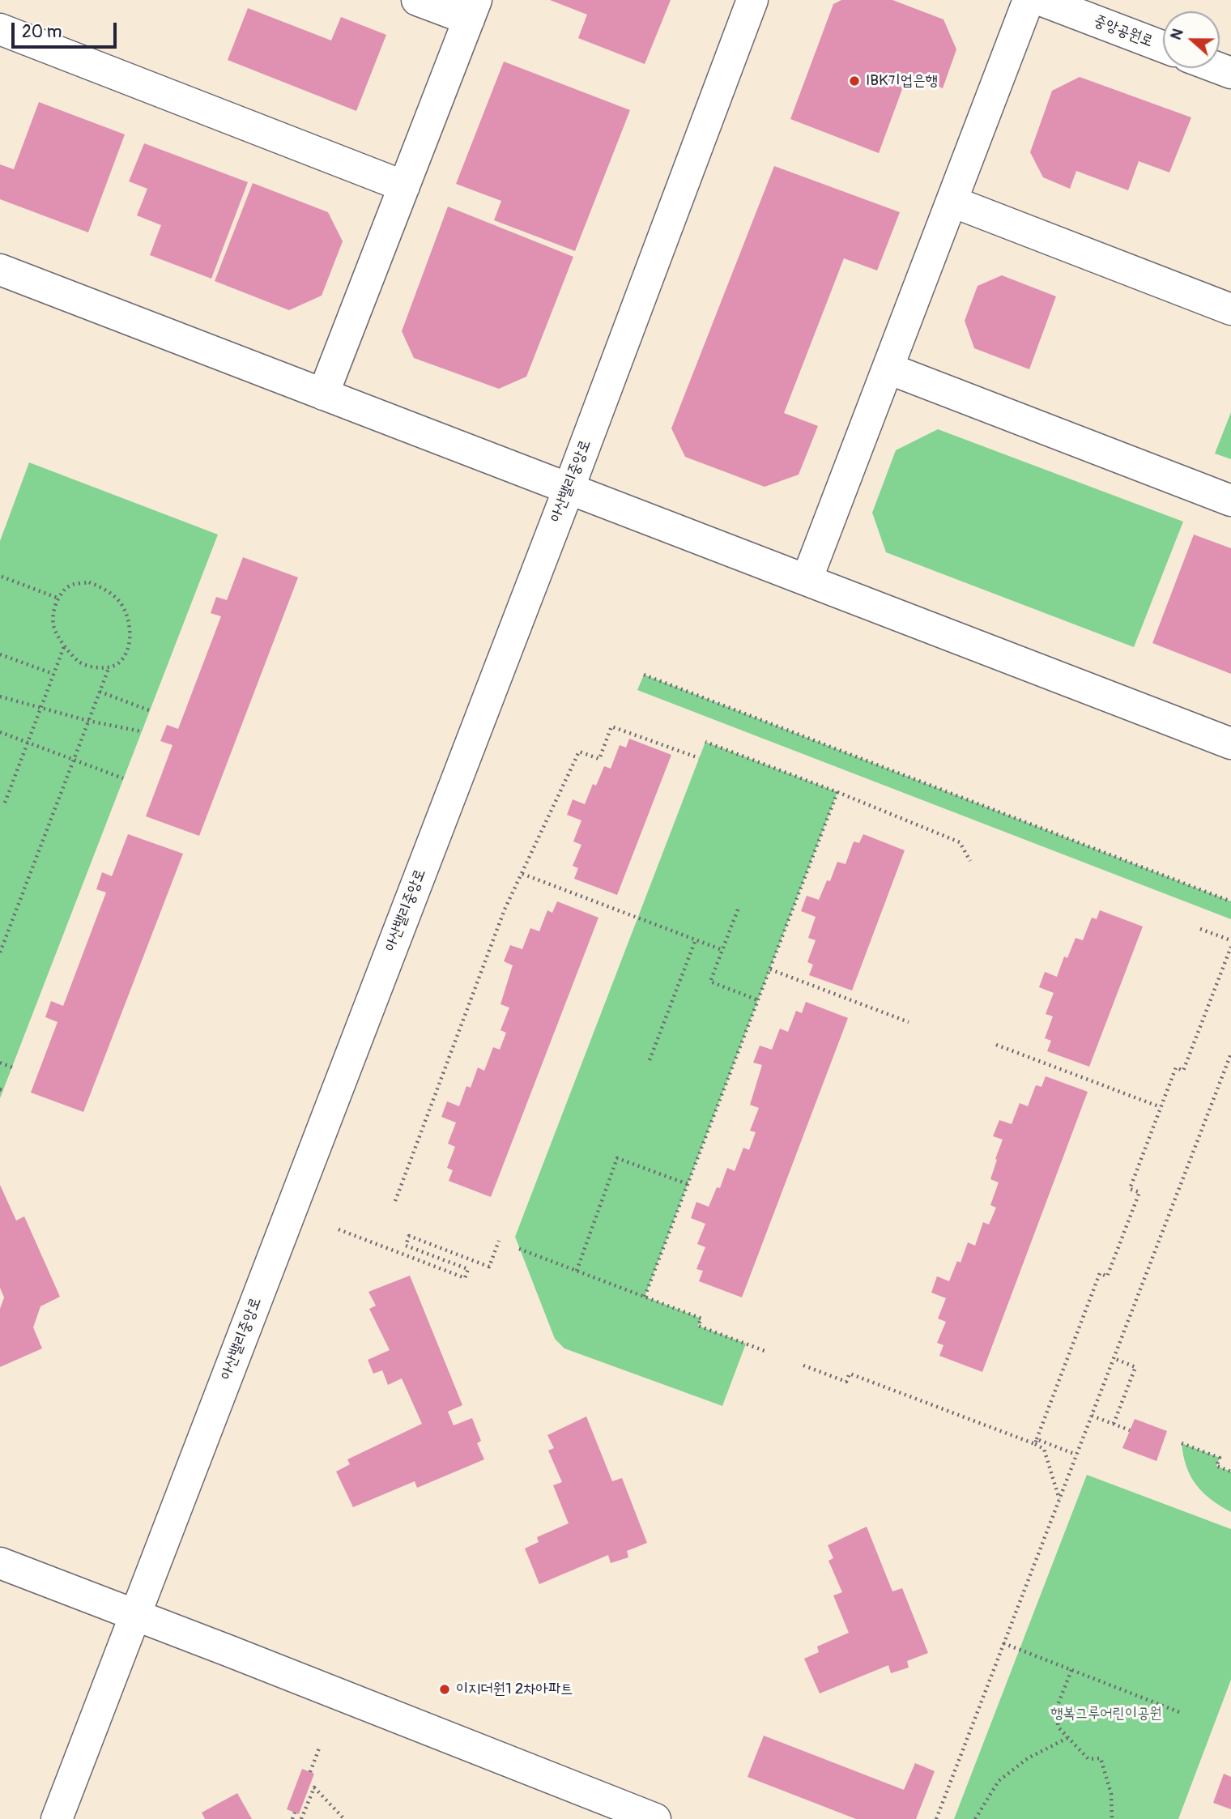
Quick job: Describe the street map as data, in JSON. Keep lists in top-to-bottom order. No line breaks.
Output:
{"streets":{"street":["중앙공원로","아산밸리중앙로"]},"parks":["행복그루어린이공원"],"places":["IBK기업은행","이지더원1 2차아파트"],"scale_bar":"20 m","north":"left"}
